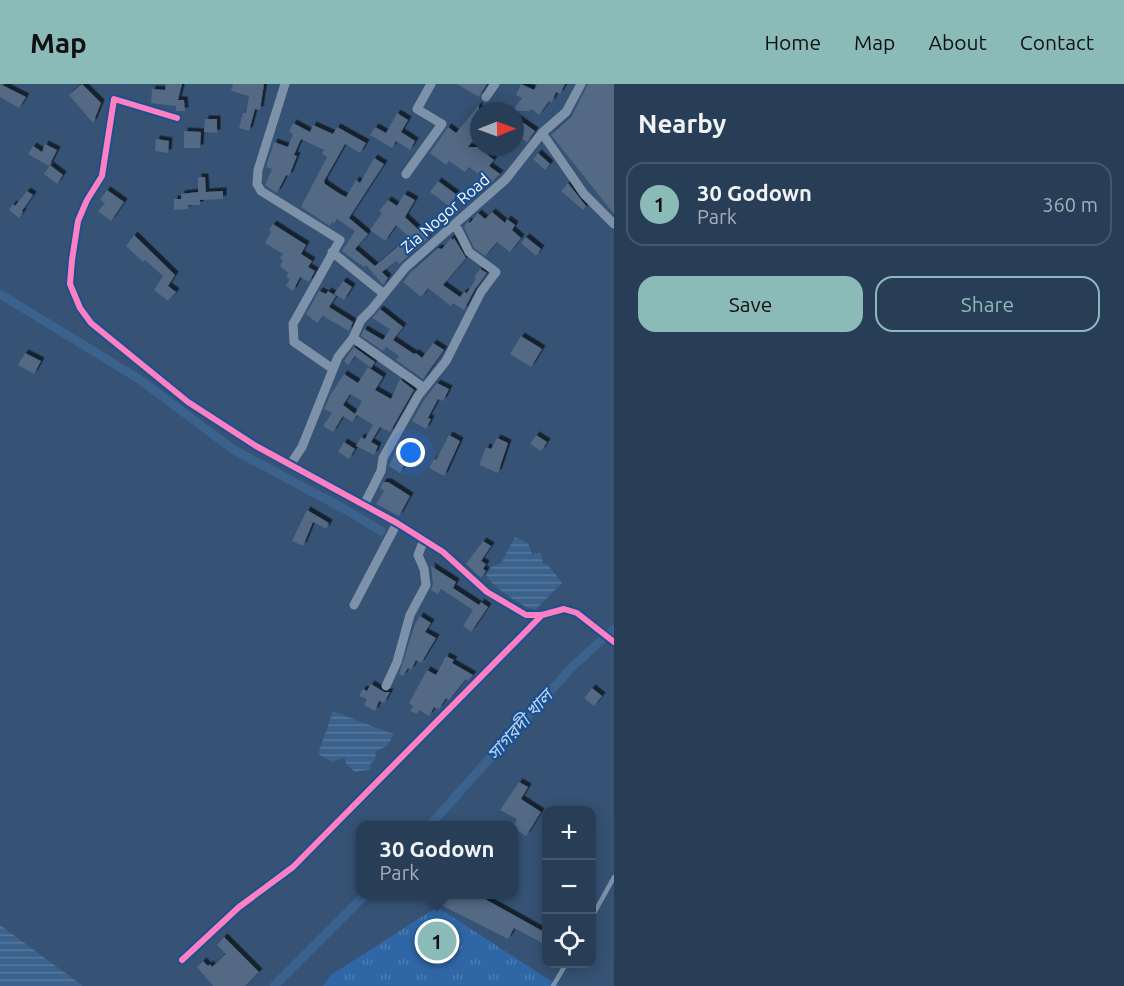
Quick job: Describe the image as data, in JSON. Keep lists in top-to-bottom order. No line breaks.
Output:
{"streets":{"street":["Zia Nogor Road"]},"water":["সাগরদী খাল"],"north":"right","page":{"header":"Map","nav":["Home","Map","About","Contact"],"heading":"Nearby","list":[{"mark":"1","name":"30 Godown","note":"Park","value":"360 m"}],"buttons":["Save","Share"],"map_buttons":["+","−"],"popup":["30 Godown","Park"],"pins":"1"}}
